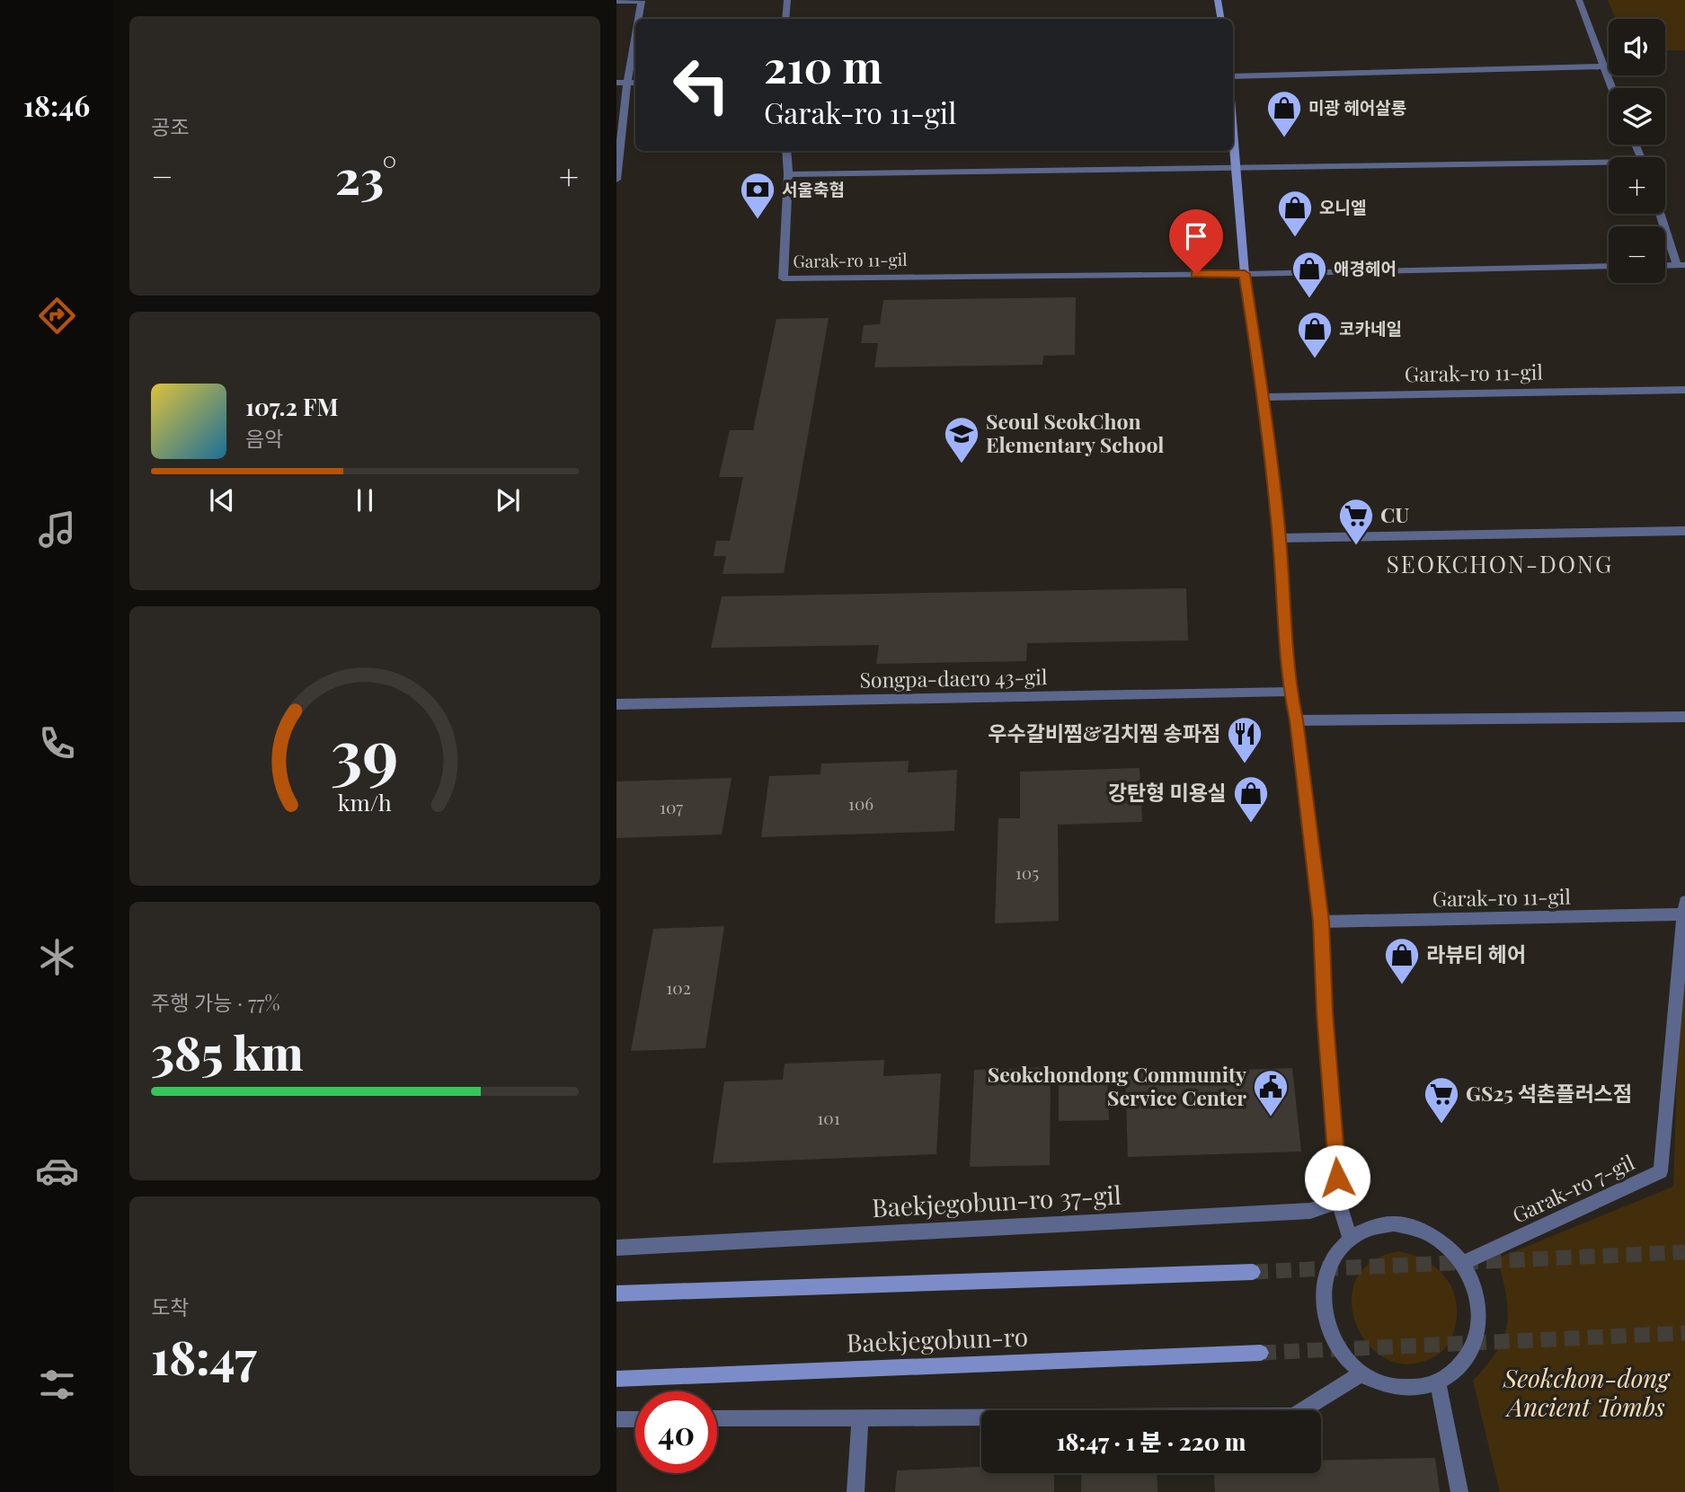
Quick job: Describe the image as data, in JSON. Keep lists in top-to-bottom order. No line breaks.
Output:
{"streets":{"street":["Garak-ro 11-gil","Songpa-daero 43-gil","Garak-ro 7-gil","Baekjegobun-ro 37-gil","Baekjegobun-ro"]},"crossings":[["Garak-ro 11-gil","Garak-ro 7-gil"]],"districts":["SEOKCHON-DONG"],"parks":["Seokchon-dong Ancient Tombs"],"places":{"shop":["미광 헤어살롱","오니엘","애경헤어","코카네일","강탄형 미용실","라뷰티 헤어"],"bank":["서울축협"],"school or university":["Seoul SeokChon Elementary School"],"supermarket":["CU","GS25 석촌플러스점"],"restaurant":["우수갈비찜&김치찜 송파점"],"public building":["Seokchondong Community Service Center"]},"house_numbers":["106","107","105","102","101"],"page":{"tabs":"18:46","tile":["공조",["주행 가능 · 77%","385 km"],["도착","18:47"]],"map_buttons":["+","−"],"turn":["210 m","Garak-ro 11-gil"],"heat":["−","23°","+"],"song":["107.2 FM","음악"],"limit":"40","trip":"18:47 · 1 분 · 220 m","gauge":["39","km/h"]}}
